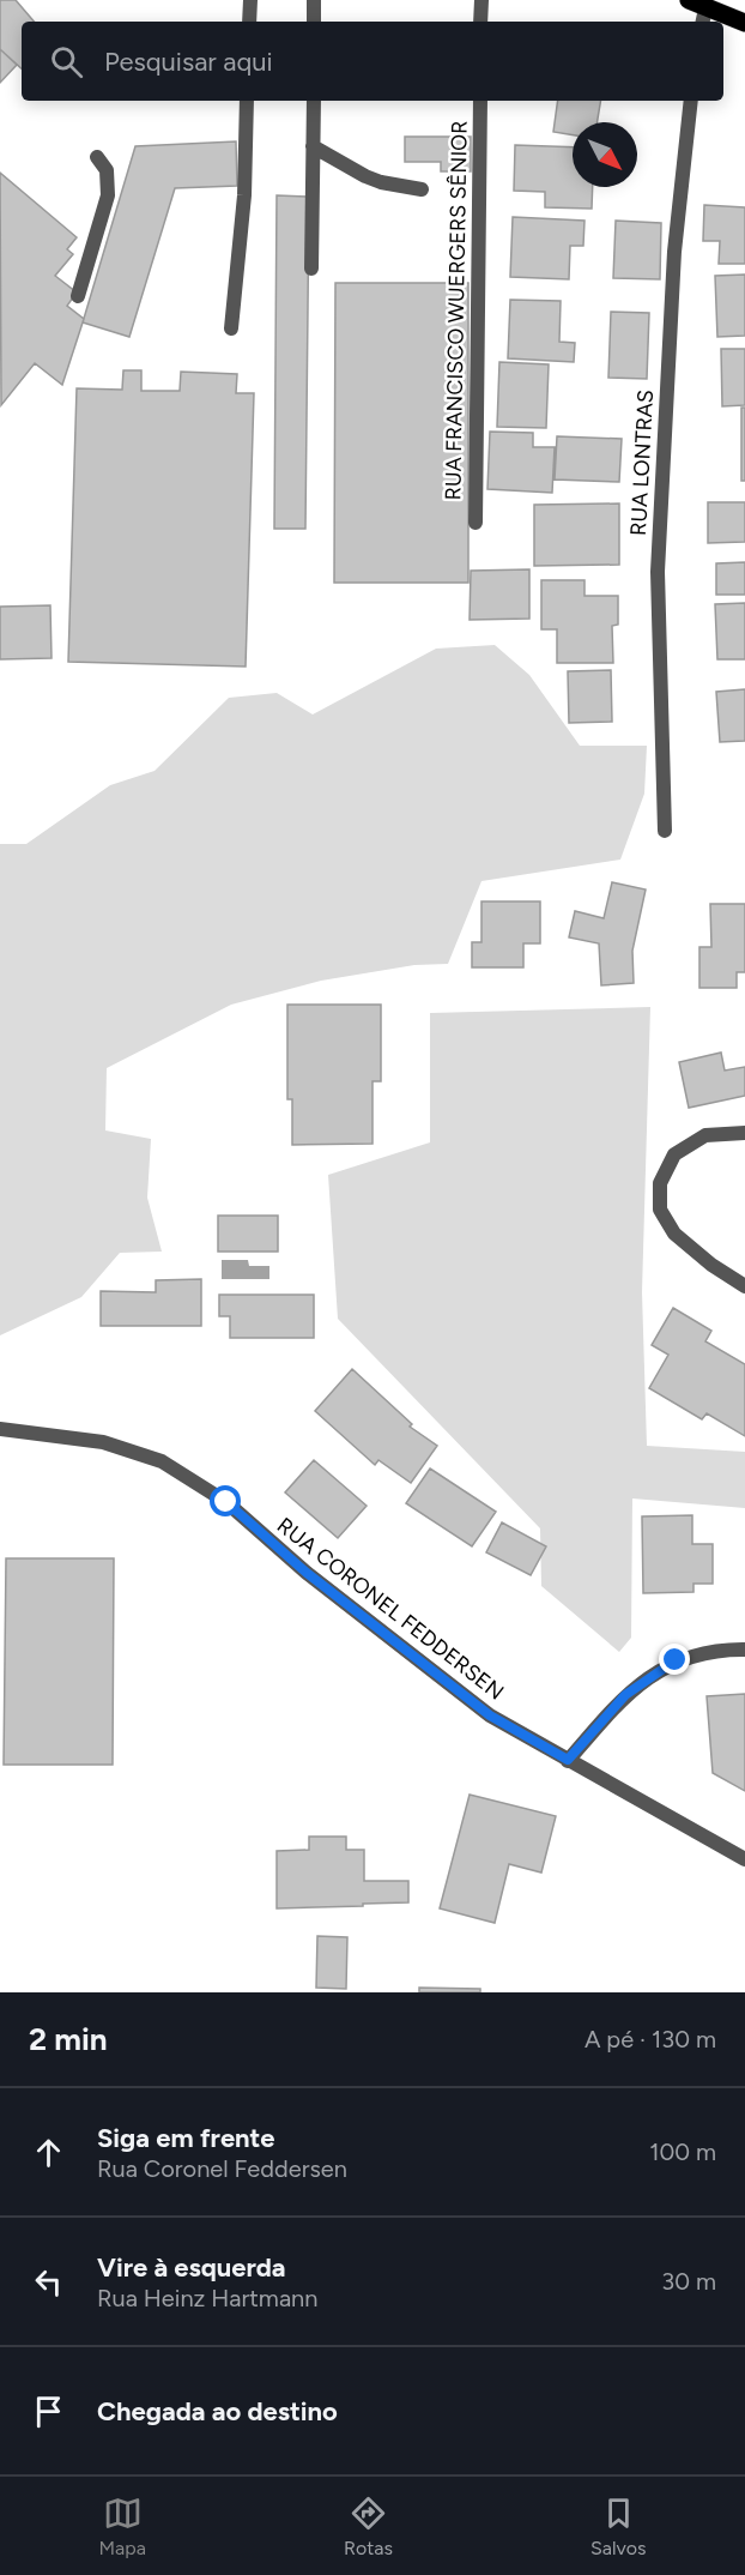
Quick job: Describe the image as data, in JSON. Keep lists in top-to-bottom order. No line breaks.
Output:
{"streets":{"street":["RUA FRANCISCO WUERGERS SÊNIOR","RUA LONTRAS","RUA CORONEL FEDDERSEN"]},"north":"bottom right","page":{"search":"Pesquisar aqui","heading":["2 min","A pé · 130 m"],"list":[["Siga em frente","Rua Coronel Feddersen","100 m"],["Vire à esquerda","Rua Heinz Hartmann","30 m"],"Chegada ao destino"],"nav":["Mapa","Rotas","Salvos"]}}
